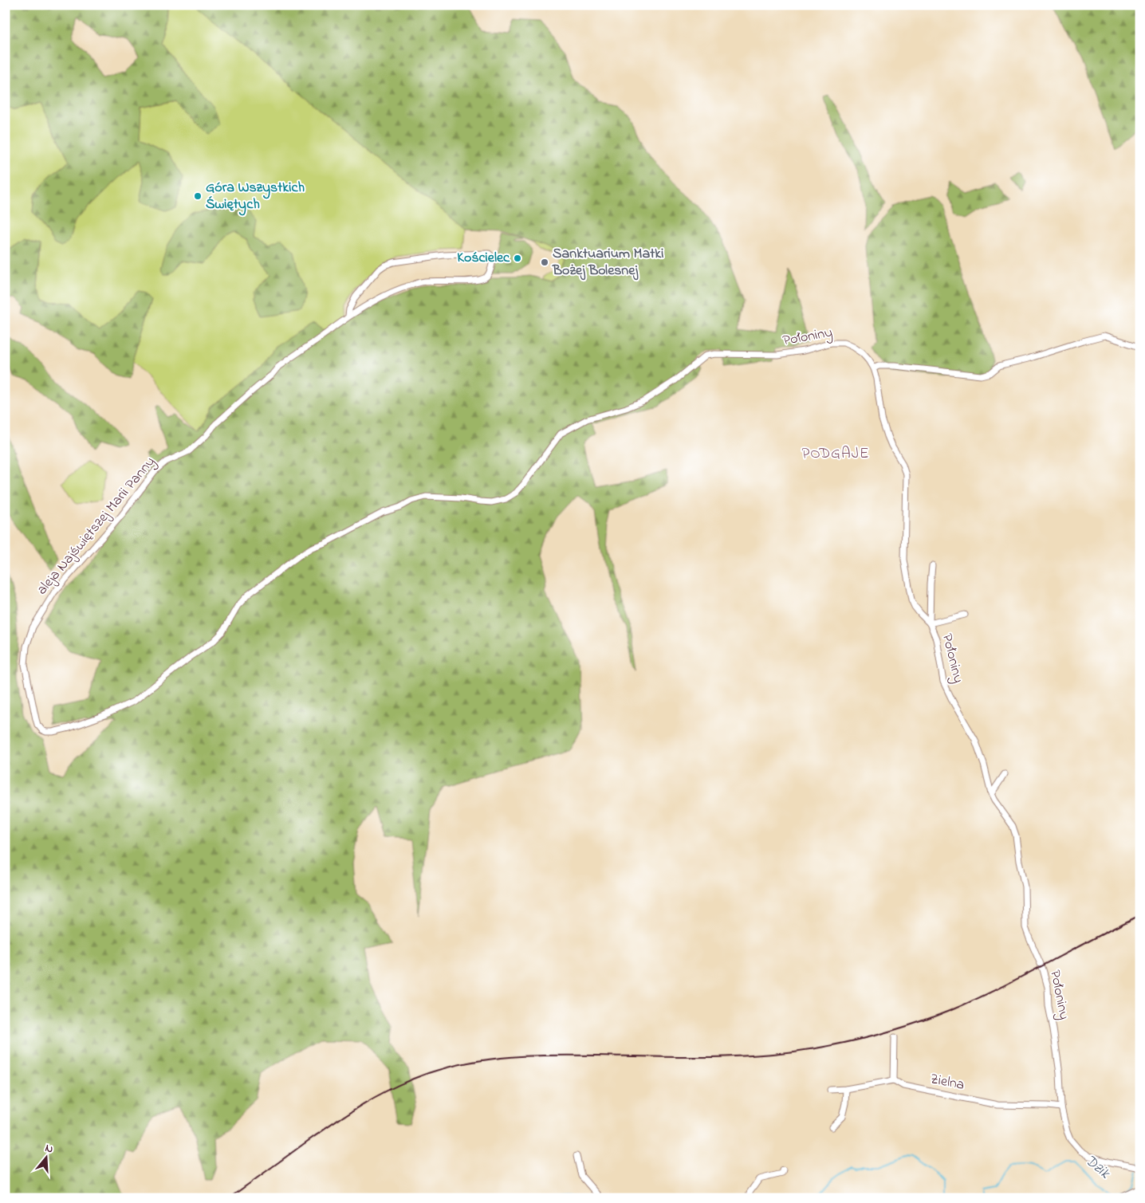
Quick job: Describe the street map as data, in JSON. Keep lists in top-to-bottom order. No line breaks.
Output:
{"streets":{"street":["Połoniny","aleja Najświętszej Marii Panny","Zielna"]},"crossings":[["Połoniny","aleja Najświętszej Marii Panny"],["Połoniny","Zielna"]],"districts":["PODGAJE"],"water":["Dzik"],"places":["Góra Wszystkich Świętych","Kościelec","Sanktuarium Matki Bożej Bolesnej"],"north":"top"}
